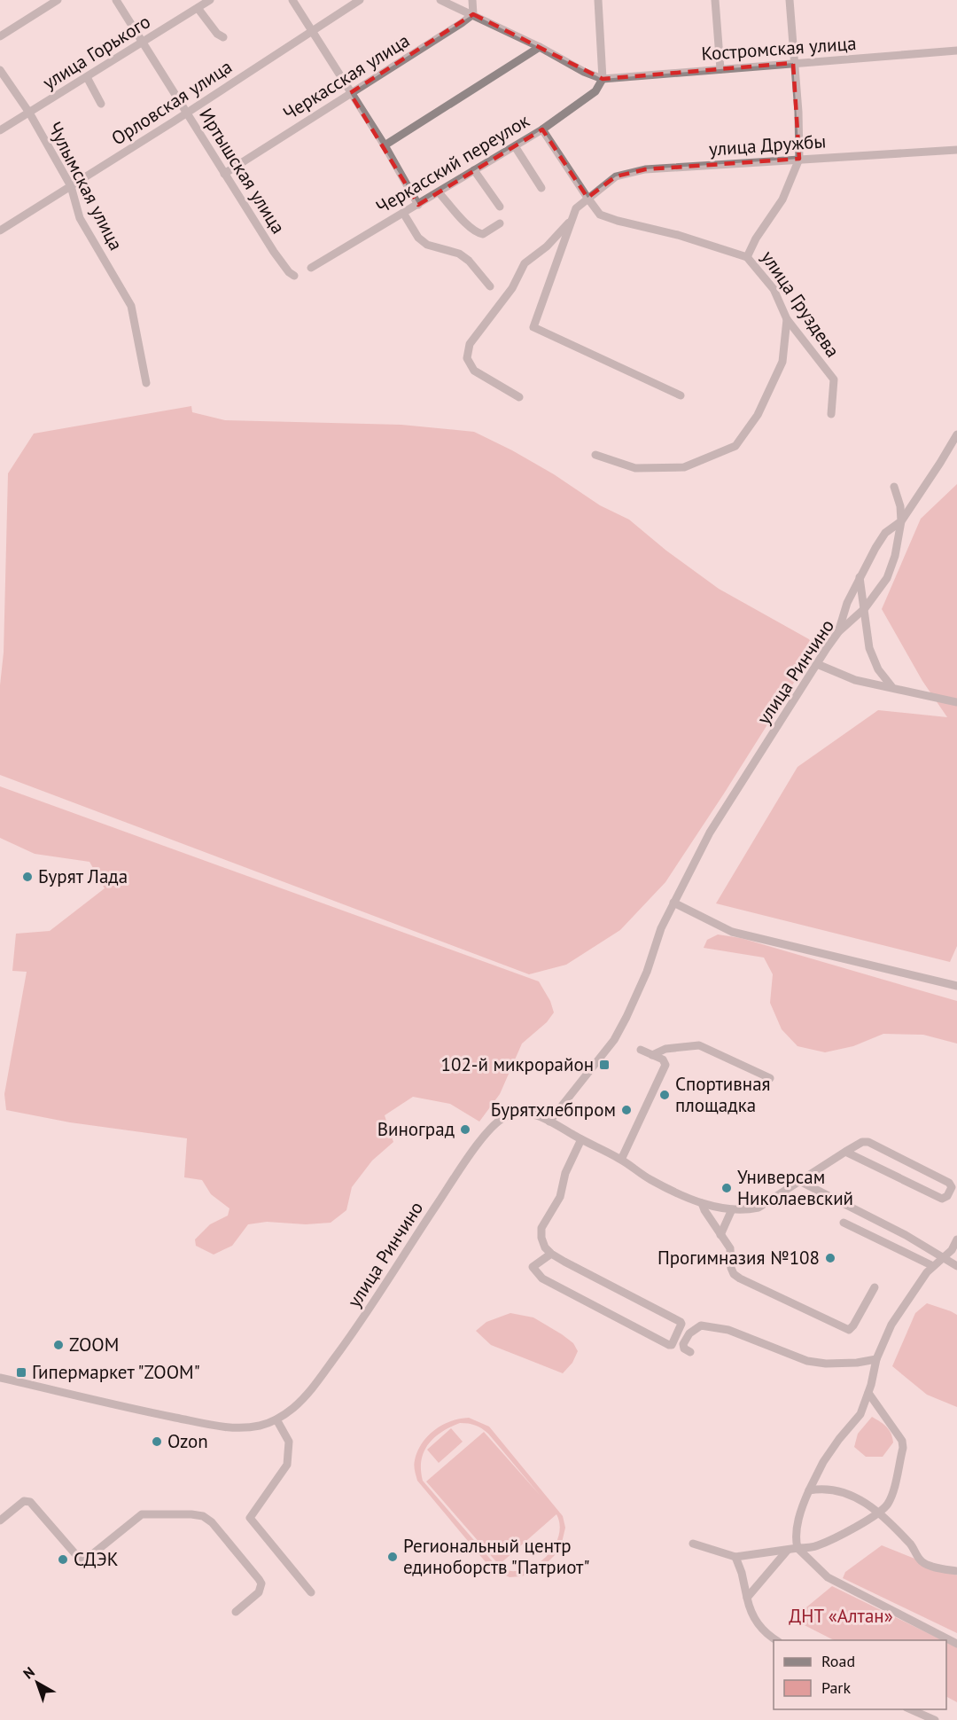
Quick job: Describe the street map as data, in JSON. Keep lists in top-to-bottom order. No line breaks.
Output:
{"streets":{"street":["Костромская улица","улица Горького","Черкасская улица","Орловская улица","улица Дружбы","Черкасский переулок","Иртышская улица","Чулымская улица","улица Груздева","улица Ринчино"]},"crossings":[["Костромская улица","Черкасский переулок"],["Костромская улица","улица Груздева"],["улица Горького","Иртышская улица"],["улица Горького","Чулымская улица"],["Черкасская улица","Иртышская улица"],["Орловская улица","Иртышская улица"],["Орловская улица","Чулымская улица"],["улица Дружбы","улица Груздева"]],"parks":["ДНТ «Алтан»"],"places":{"other":["Бурят Лада","Спортивная площадка","Бурятхлебпром","Виноград","Универсам Николаевский","Прогимназия №108","ZOOM","Ozon","Региональный центр единоборств \"Патриот\"","СДЭК"],"transit":["102-й микрорайон","Гипермаркет \"ZOOM\""]},"legend":["Road","Park"],"north":"top left"}
